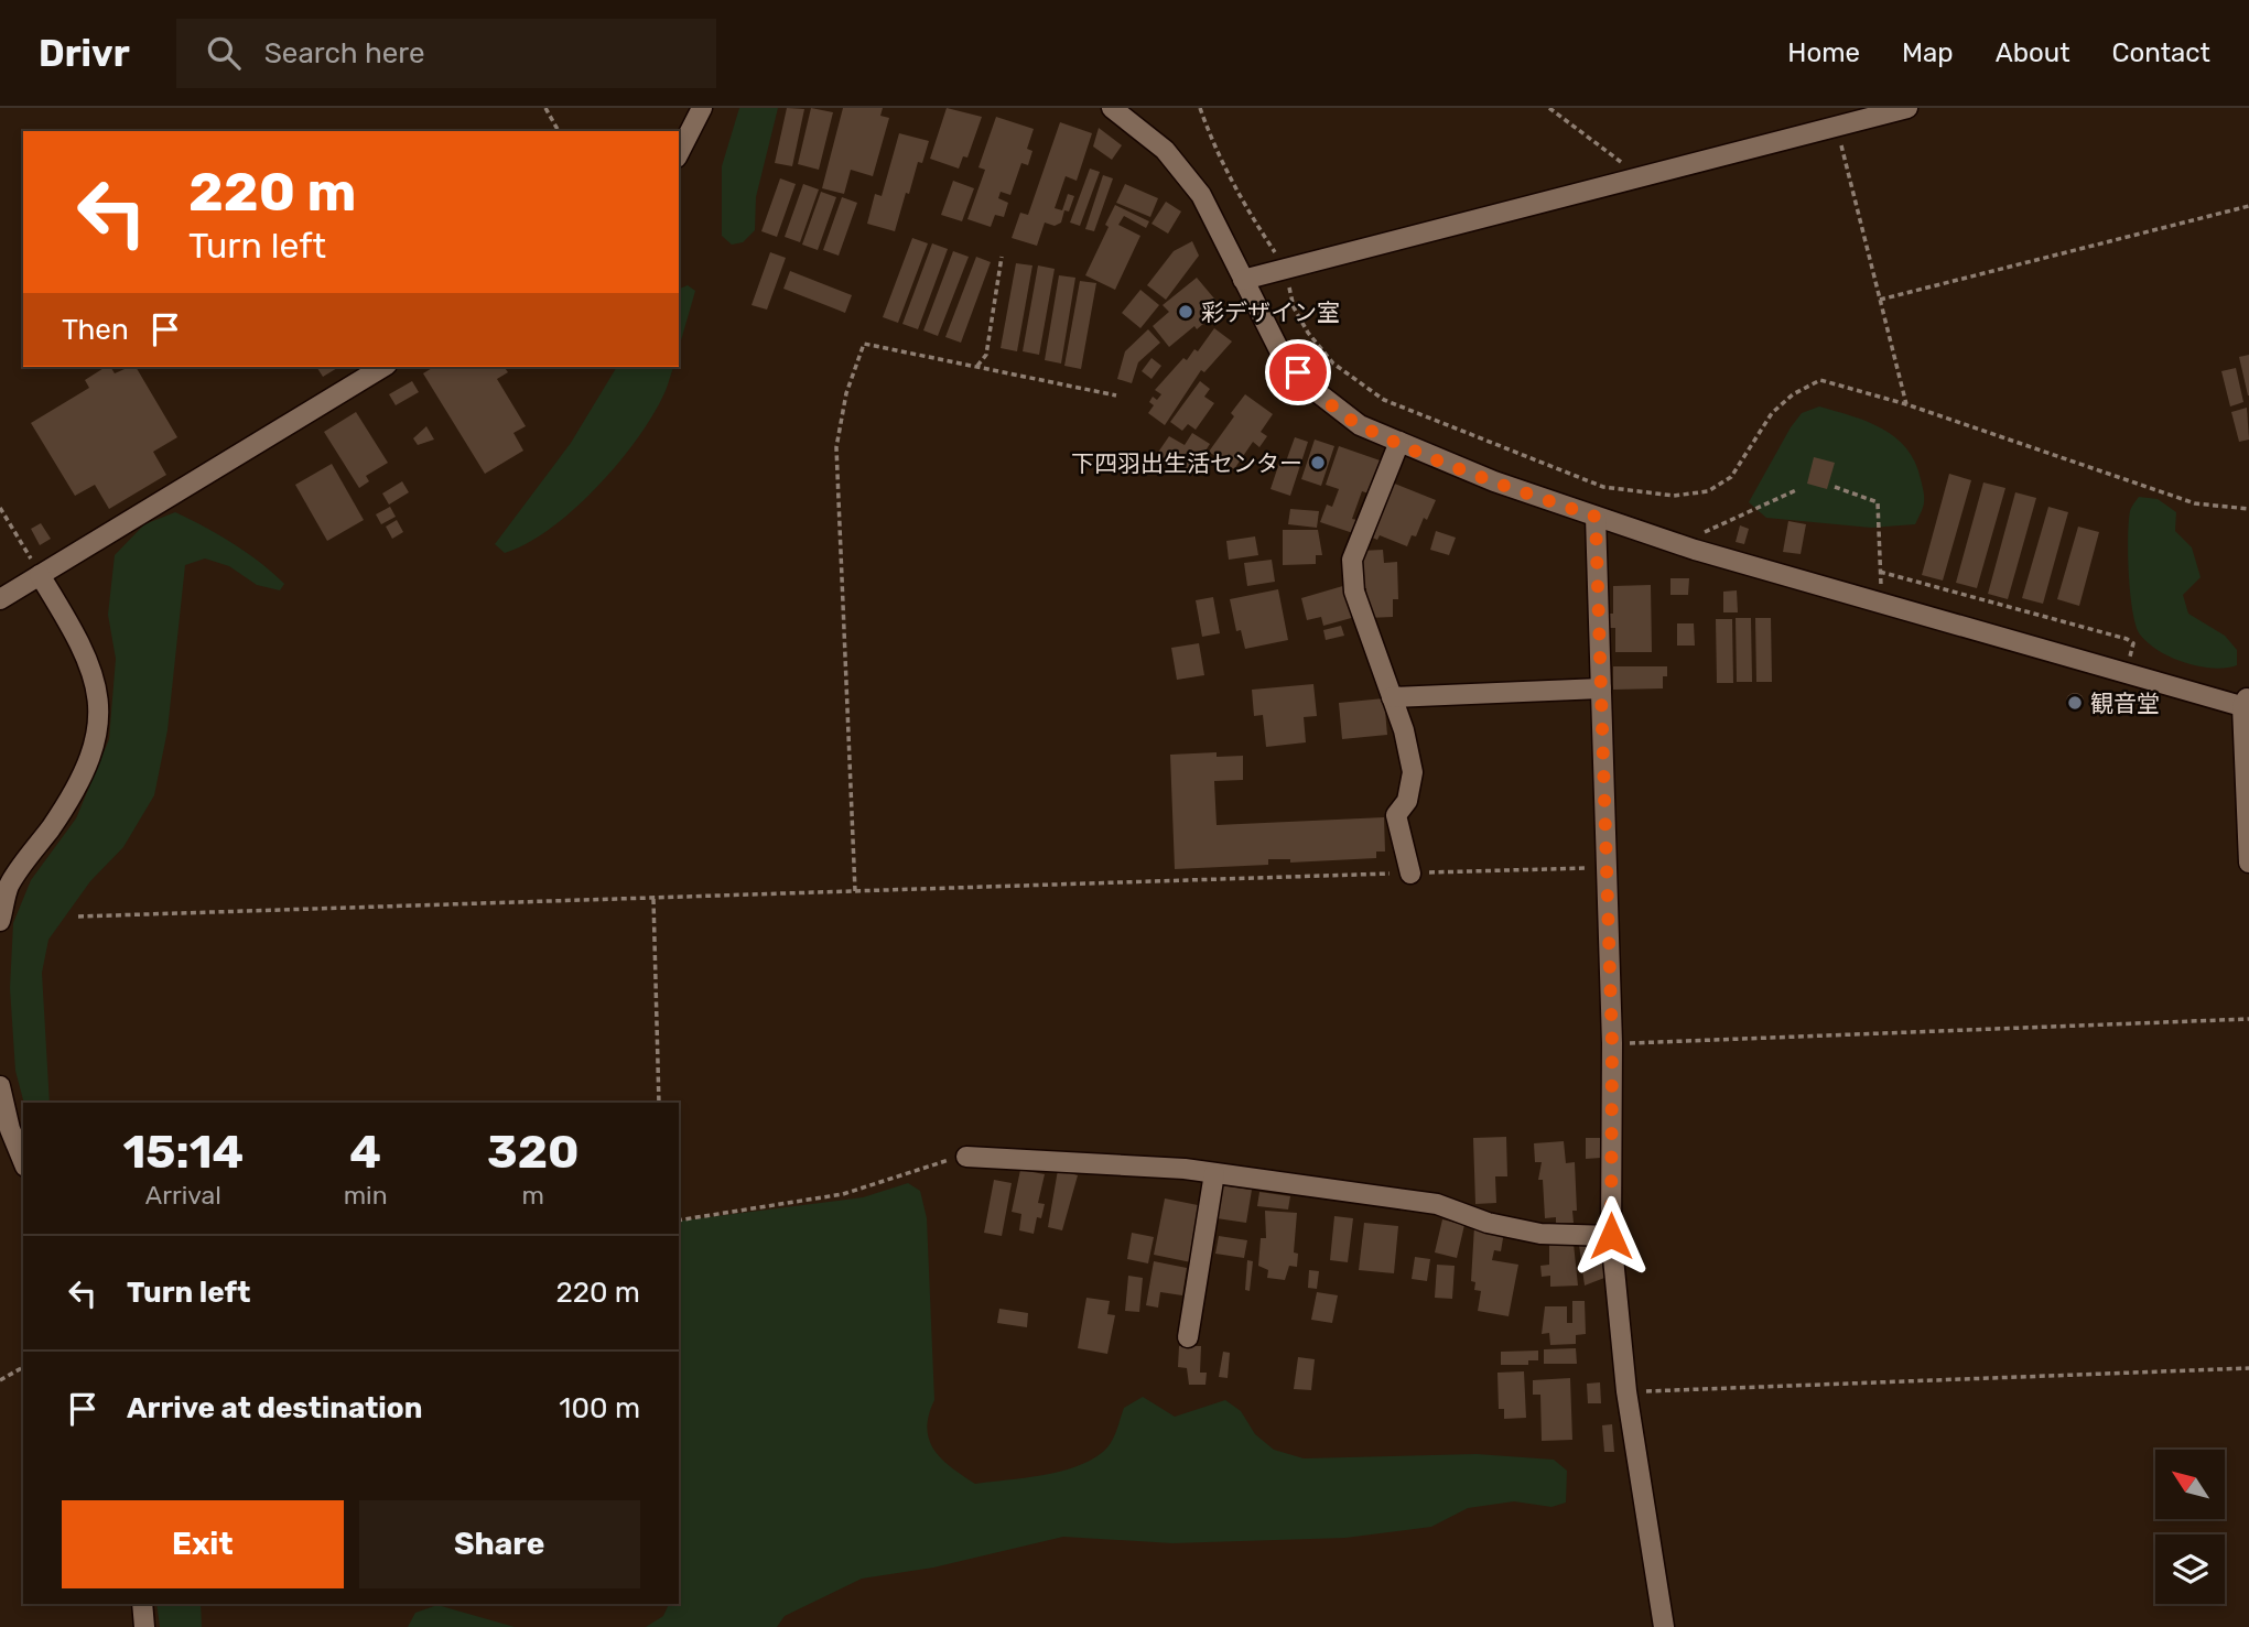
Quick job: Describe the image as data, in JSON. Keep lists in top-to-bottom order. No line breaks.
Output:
{"places":["彩デザイン室","下四羽出生活センター","観音堂"],"north":"top left","page":{"header":"Drivr","search":"Search here","nav":["Home","Map","About","Contact"],"turn":["220 m","Turn left"],"then":"Then","eta":["15:14","Arrival","4","min","320","m"],"list":[{"name":"Turn left","value":"220 m"},{"name":"Arrive at destination","value":"100 m"}],"buttons":["Exit","Share"]}}
